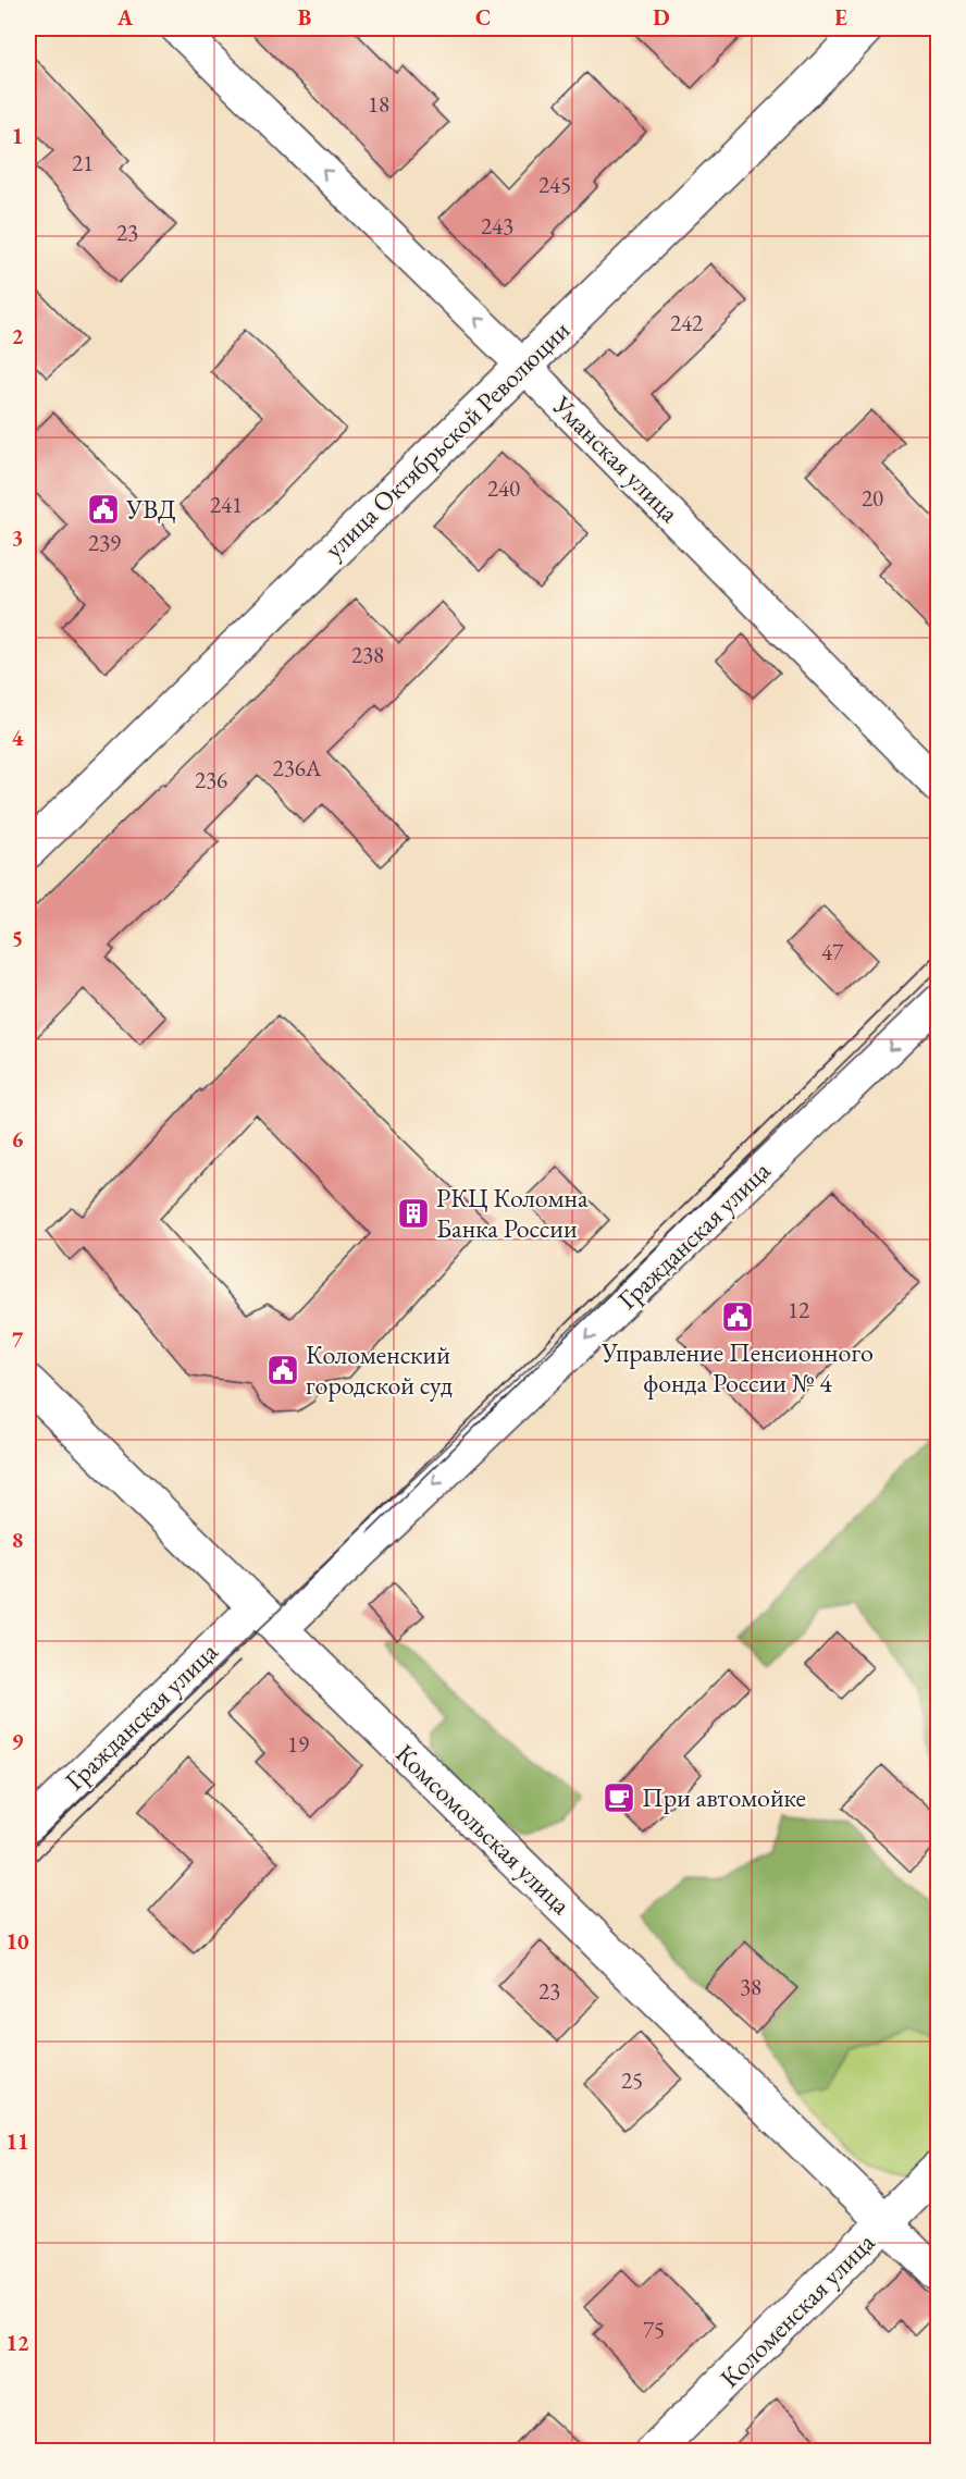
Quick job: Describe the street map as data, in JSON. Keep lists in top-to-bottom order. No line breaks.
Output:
{"streets":{"street":["улица Октябрьской Революции","Уманская улица","Гражданская улица","Комсомольская улица","Коломенская улица"]},"crossings":[["улица Октябрьской Революции","Уманская улица"],["Гражданская улица","Комсомольская улица"],["Комсомольская улица","Коломенская улица"]],"one_way":["Уманская улица","Гражданская улица"],"places":{"public building":["УВД","Управление Пенсионного фонда России № 4","Коломенский городской суд"],"building":["РКЦ Коломна Банка России"],"cafe":["При автомойке"]},"house_numbers":["18","21","245","243","23","242","240","20","241","239","238","236А","236","47","12","19","38","23","25","75"],"grid":{"columns":["A","B","C","D","E"],"rows":["1","2","3","4","5","6","7","8","9","10","11","12"]}}
